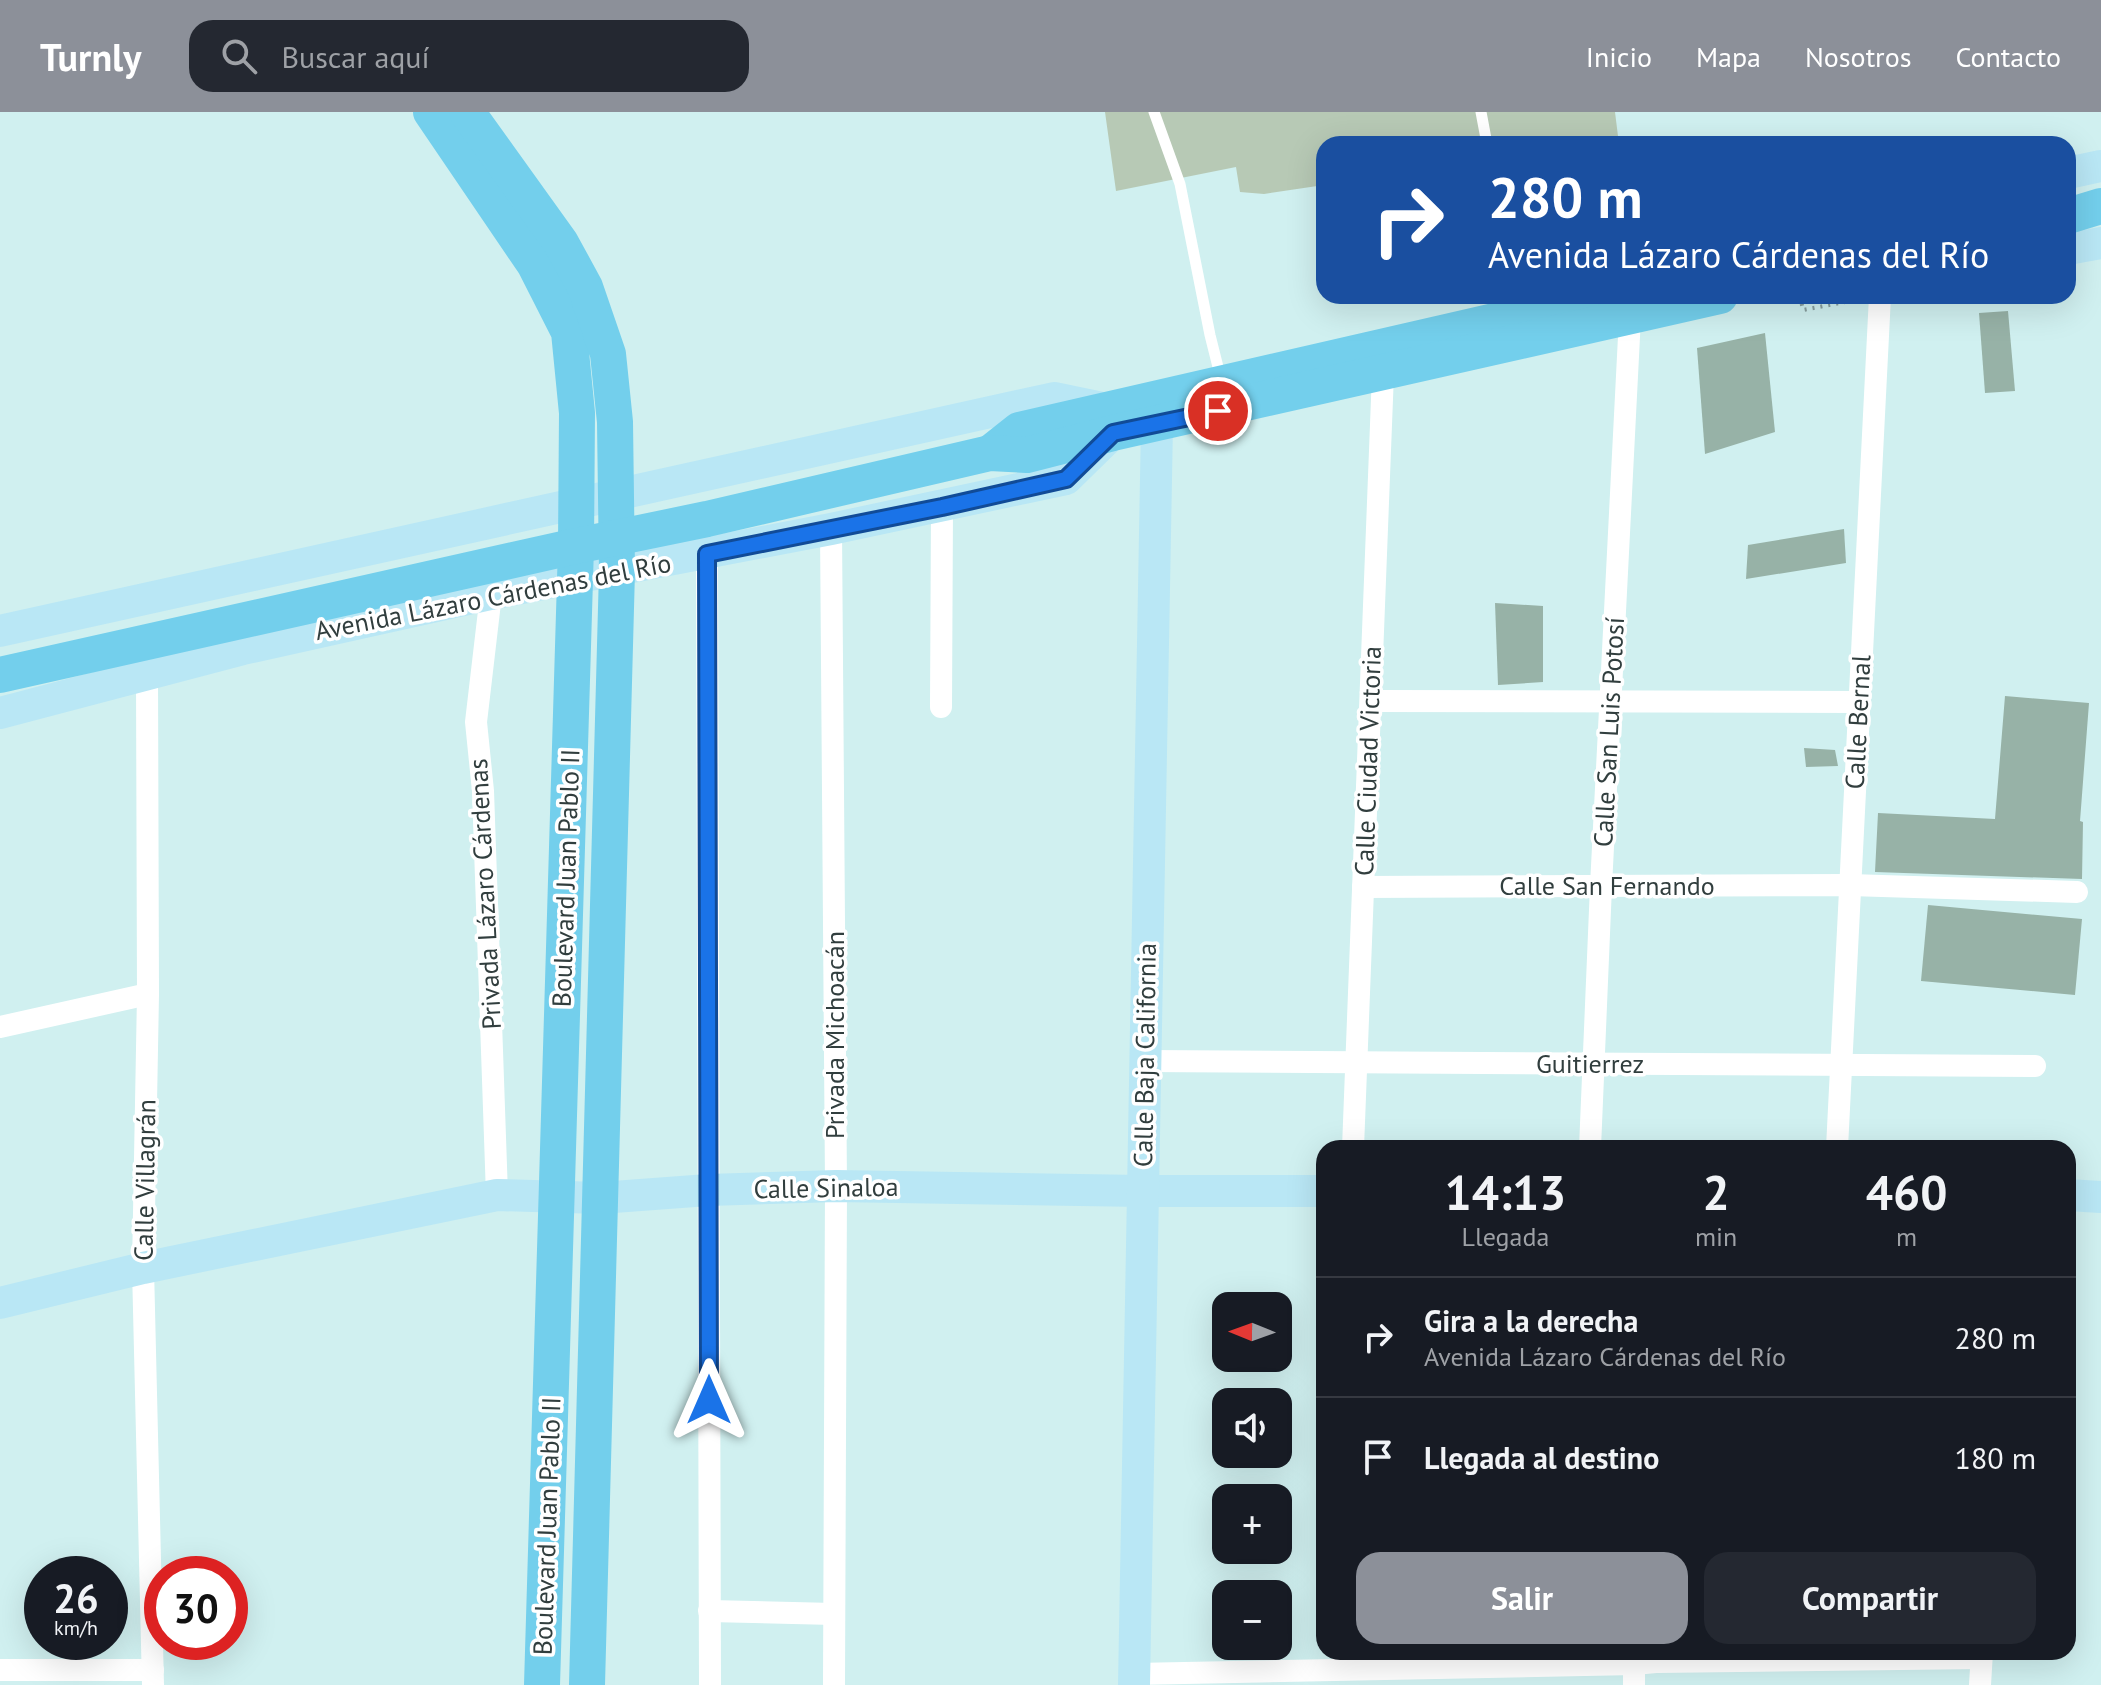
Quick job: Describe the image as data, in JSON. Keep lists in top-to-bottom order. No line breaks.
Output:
{"streets":{"main road":["Avenida Lázaro Cárdenas del Río","Boulevard Juan Pablo II"],"street":["Calle Bernal","Calle San Luis Potosí","Calle Ciudad Victoria","Calle San Fernando","Privada Lázaro Cárdenas","Privada Michoacán","Calle Baja California","Guitierrez","Calle Villagrán","Calle Sinaloa"]},"crossings":[["Avenida Lázaro Cárdenas del Río","Calle San Luis Potosí"],["Avenida Lázaro Cárdenas del Río","Calle Ciudad Victoria"],["Avenida Lázaro Cárdenas del Río","Boulevard Juan Pablo II"],["Avenida Lázaro Cárdenas del Río","Privada Lázaro Cárdenas"],["Avenida Lázaro Cárdenas del Río","Privada Michoacán"],["Avenida Lázaro Cárdenas del Río","Calle Baja California"],["Avenida Lázaro Cárdenas del Río","Calle Villagrán"],["Calle Bernal","Calle San Fernando"],["Calle Bernal","Guitierrez"],["Calle San Luis Potosí","Calle San Fernando"],["Calle San Luis Potosí","Guitierrez"],["Calle Ciudad Victoria","Calle San Fernando"],["Calle Ciudad Victoria","Guitierrez"],["Boulevard Juan Pablo II","Calle Sinaloa"],["Privada Lázaro Cárdenas","Calle Sinaloa"],["Privada Michoacán","Calle Sinaloa"],["Calle Baja California","Guitierrez"],["Calle Baja California","Calle Sinaloa"],["Calle Villagrán","Calle Sinaloa"]],"north":"left","page":{"header":"Turnly","search":"Buscar aquí","nav":["Inicio","Mapa","Nosotros","Contacto"],"turn":["280 m","Avenida Lázaro Cárdenas del Río"],"eta":["14:13","Llegada","2","min","460","m"],"list":[{"name":"Gira a la derecha","note":"Avenida Lázaro Cárdenas del Río","value":"280 m"},{"name":"Llegada al destino","value":"180 m"}],"map_buttons":["+","−"],"buttons":["Salir","Compartir"],"speed":"26 km/h","limit":"30"}}
